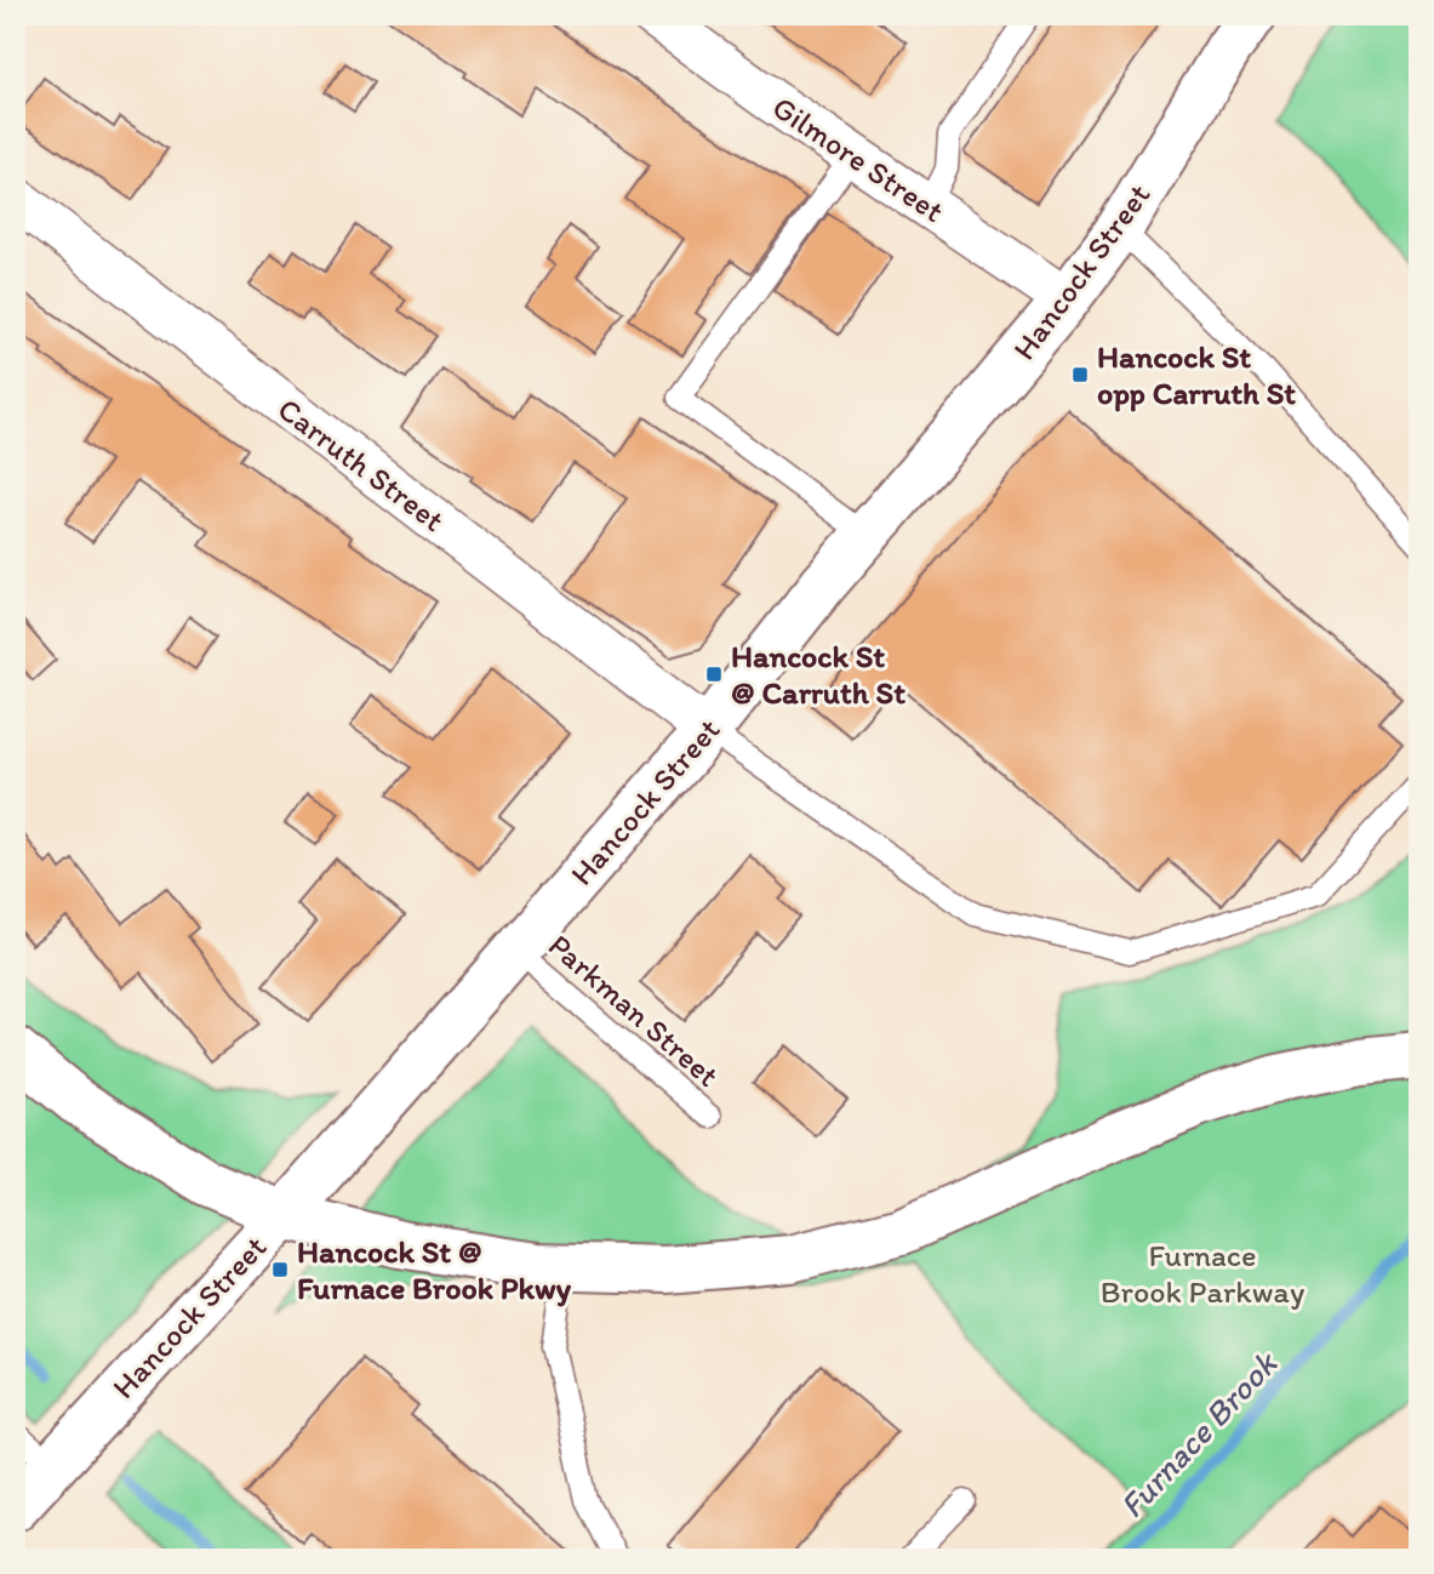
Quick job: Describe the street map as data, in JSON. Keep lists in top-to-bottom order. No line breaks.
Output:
{"streets":{"main road":["Hancock Street"],"street":["Gilmore Street","Carruth Street"],"lane":["Parkman Street"]},"crossings":[["Gilmore Street","Hancock Street"],["Hancock Street","Carruth Street"],["Hancock Street","Parkman Street"]],"water":["Furnace Brook"],"parks":["Furnace Brook Parkway"],"places":{"transit":["Hancock St opp Carruth St","Hancock St @ Carruth St","Hancock St @ Furnace Brook Pkwy"]}}
